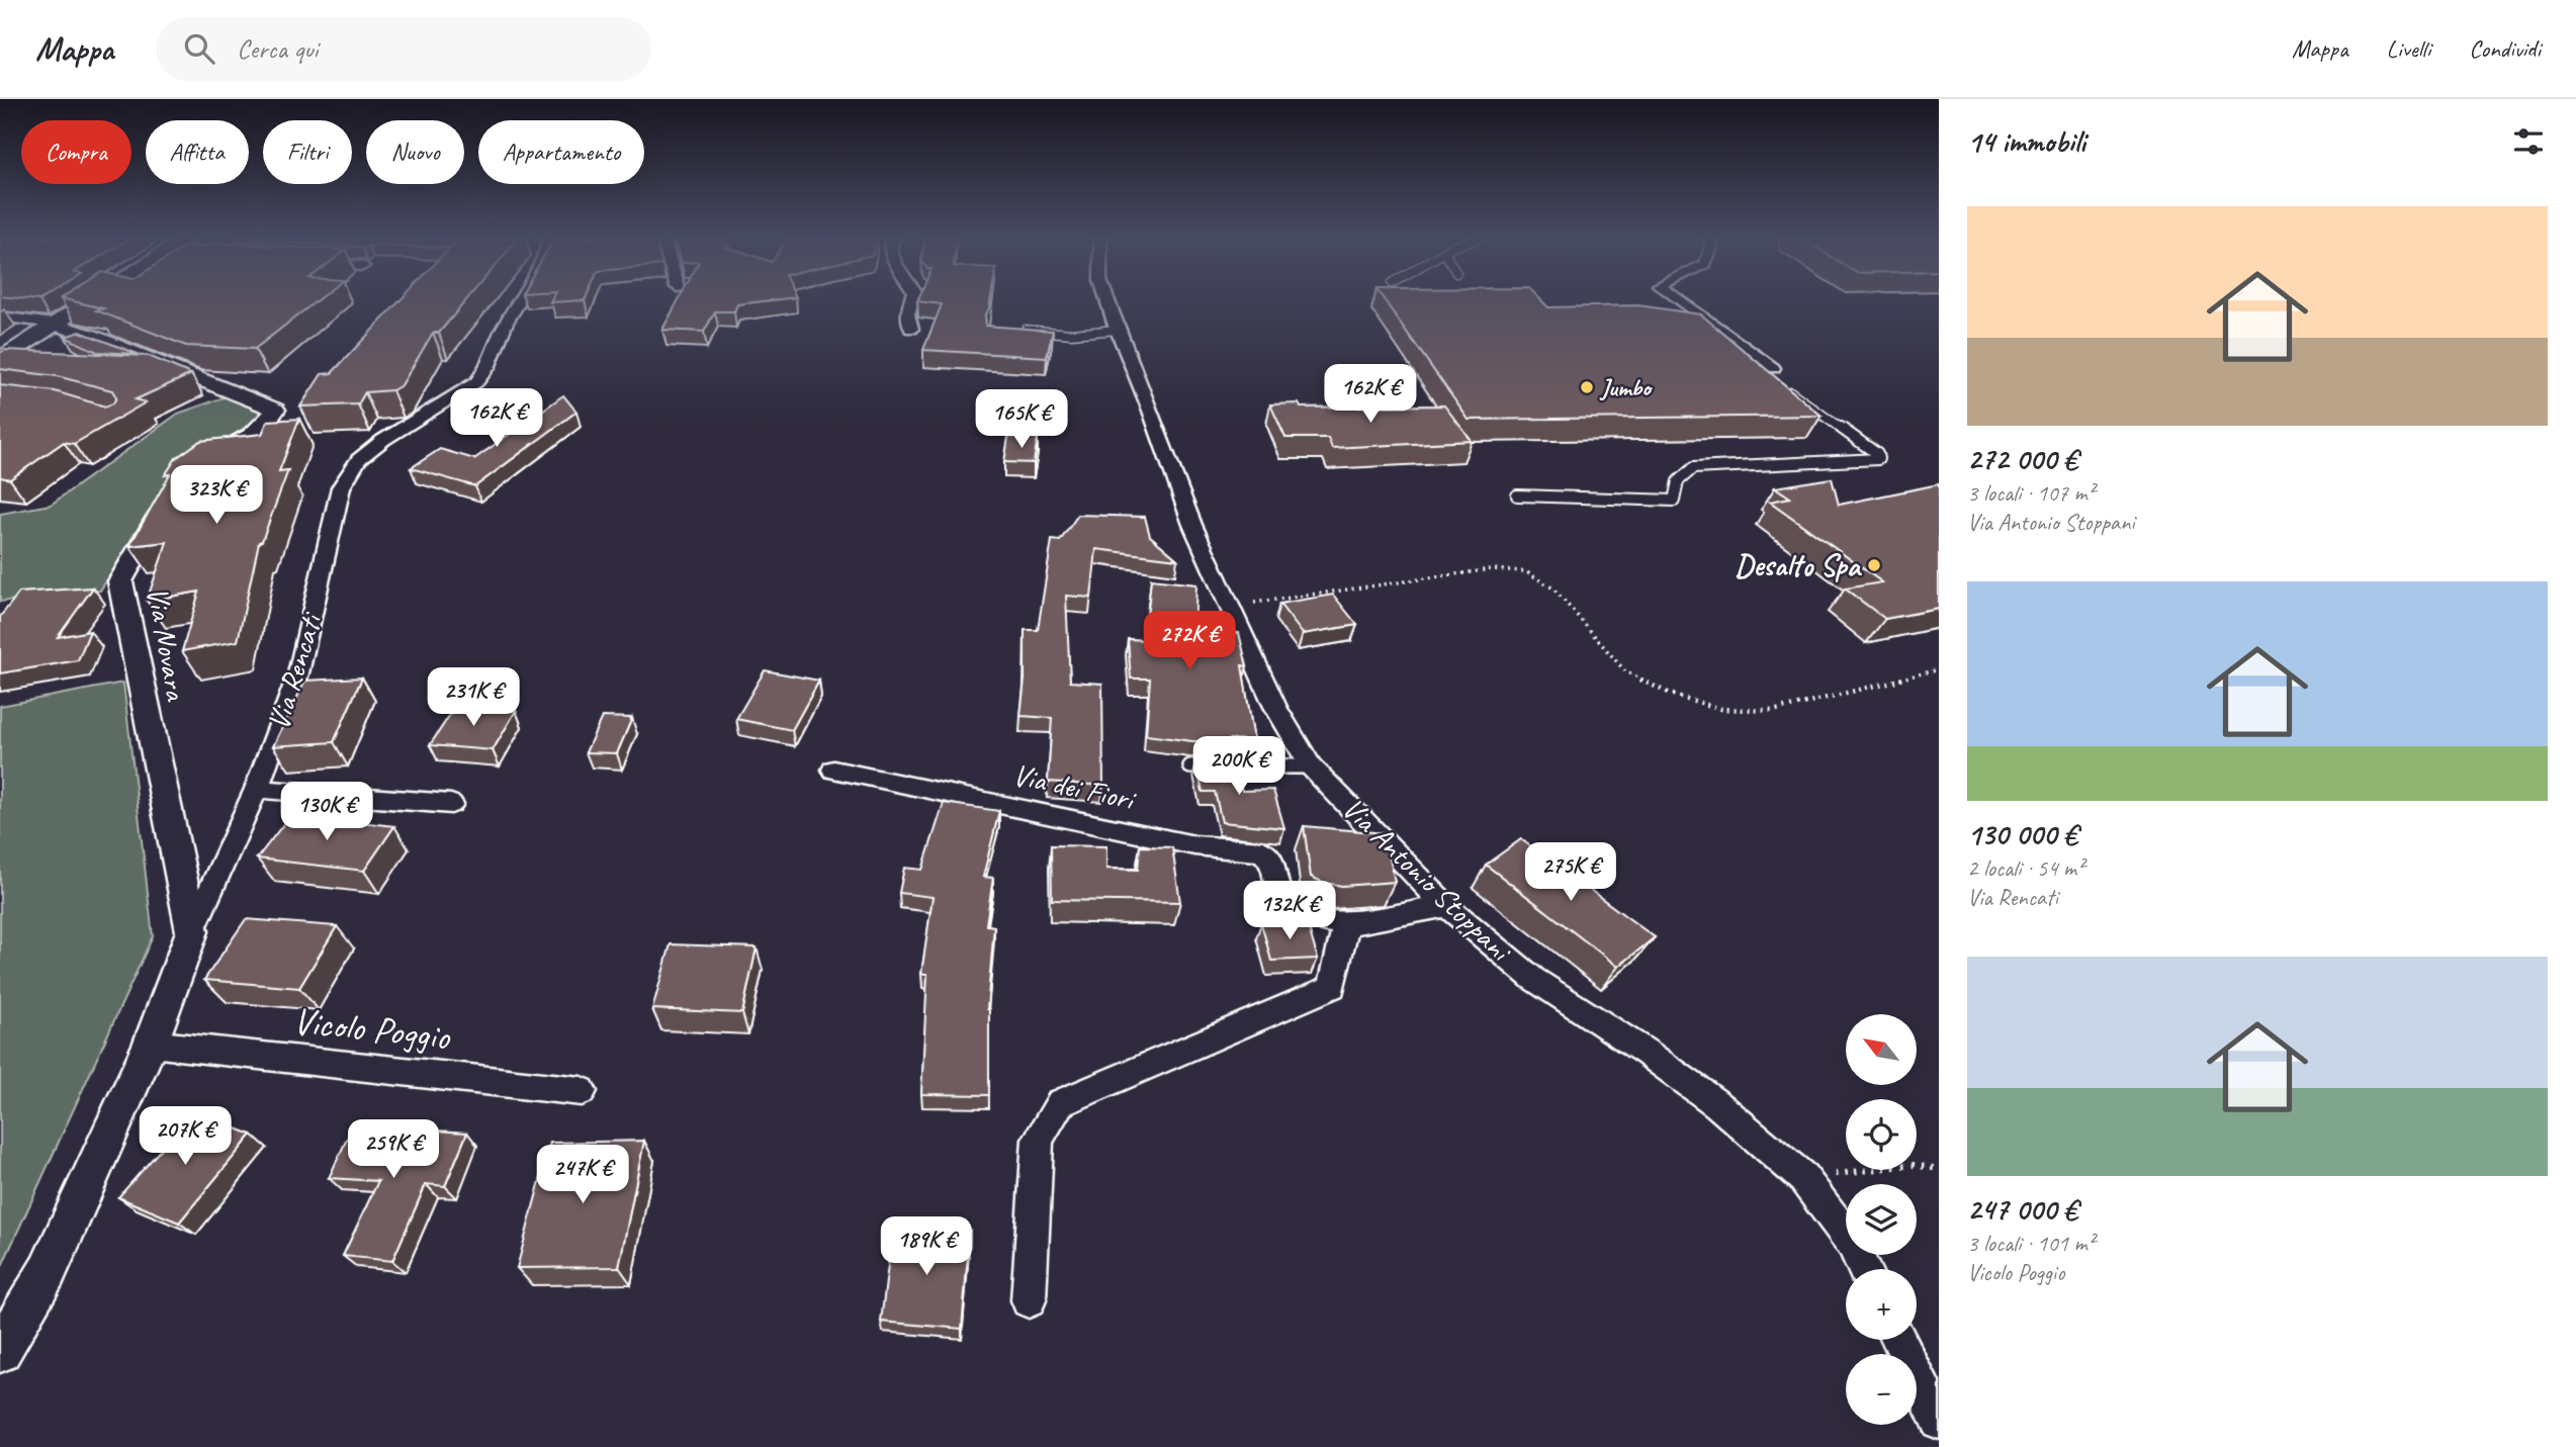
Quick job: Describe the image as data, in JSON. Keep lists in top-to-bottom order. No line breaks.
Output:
{"streets":{"street":["Via Novara","Via Rencati","Via dei Fiori","Via Antonio Stoppani","Vicolo Poggio"]},"crossings":[["Via Novara","Via Rencati"],["Via Rencati","Vicolo Poggio"]],"places":["Jumbo","Desalto Spa"],"north":"top left","page":{"header":"Mappa","search":"Cerca qui","nav":["Mappa","Livelli","Condividi"],"heading":"14 immobili","chip":["Compra","Affitta","Filtri","Nuovo","Appartamento"],"list":[{"name":"272 000 €","note":"3 locali · 107 m² · Via Antonio Stoppani"},{"name":"130 000 €","note":"2 locali · 54 m² · Via Rencati"},{"name":"247 000 €","note":"3 locali · 101 m² · Vicolo Poggio"}],"price":["162K €","162K €","165K €","323K €","272K €","231K €","200K €","130K €","275K €","132K €","207K €","259K €","247K €","189K €"],"map_buttons":["+","−"]}}
